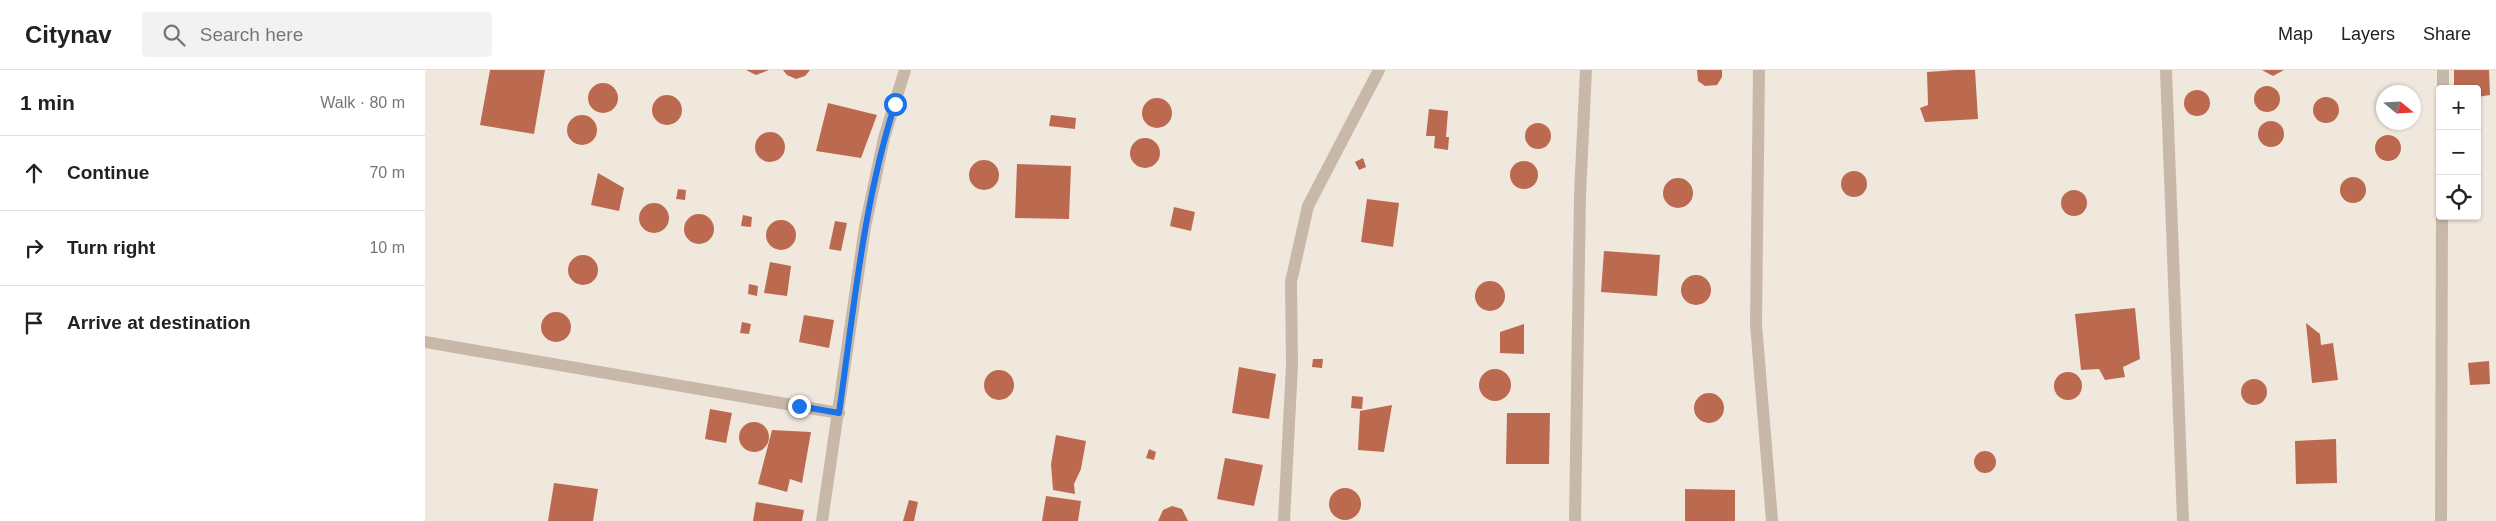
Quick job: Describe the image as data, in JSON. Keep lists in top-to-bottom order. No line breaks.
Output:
{"north":"right","page":{"header":"Citynav","search":"Search here","nav":["Map","Layers","Share"],"heading":["1 min","Walk · 80 m"],"map_buttons":["+","−"],"list":[["Continue","70 m"],["Turn right","10 m"],"Arrive at destination"]}}
